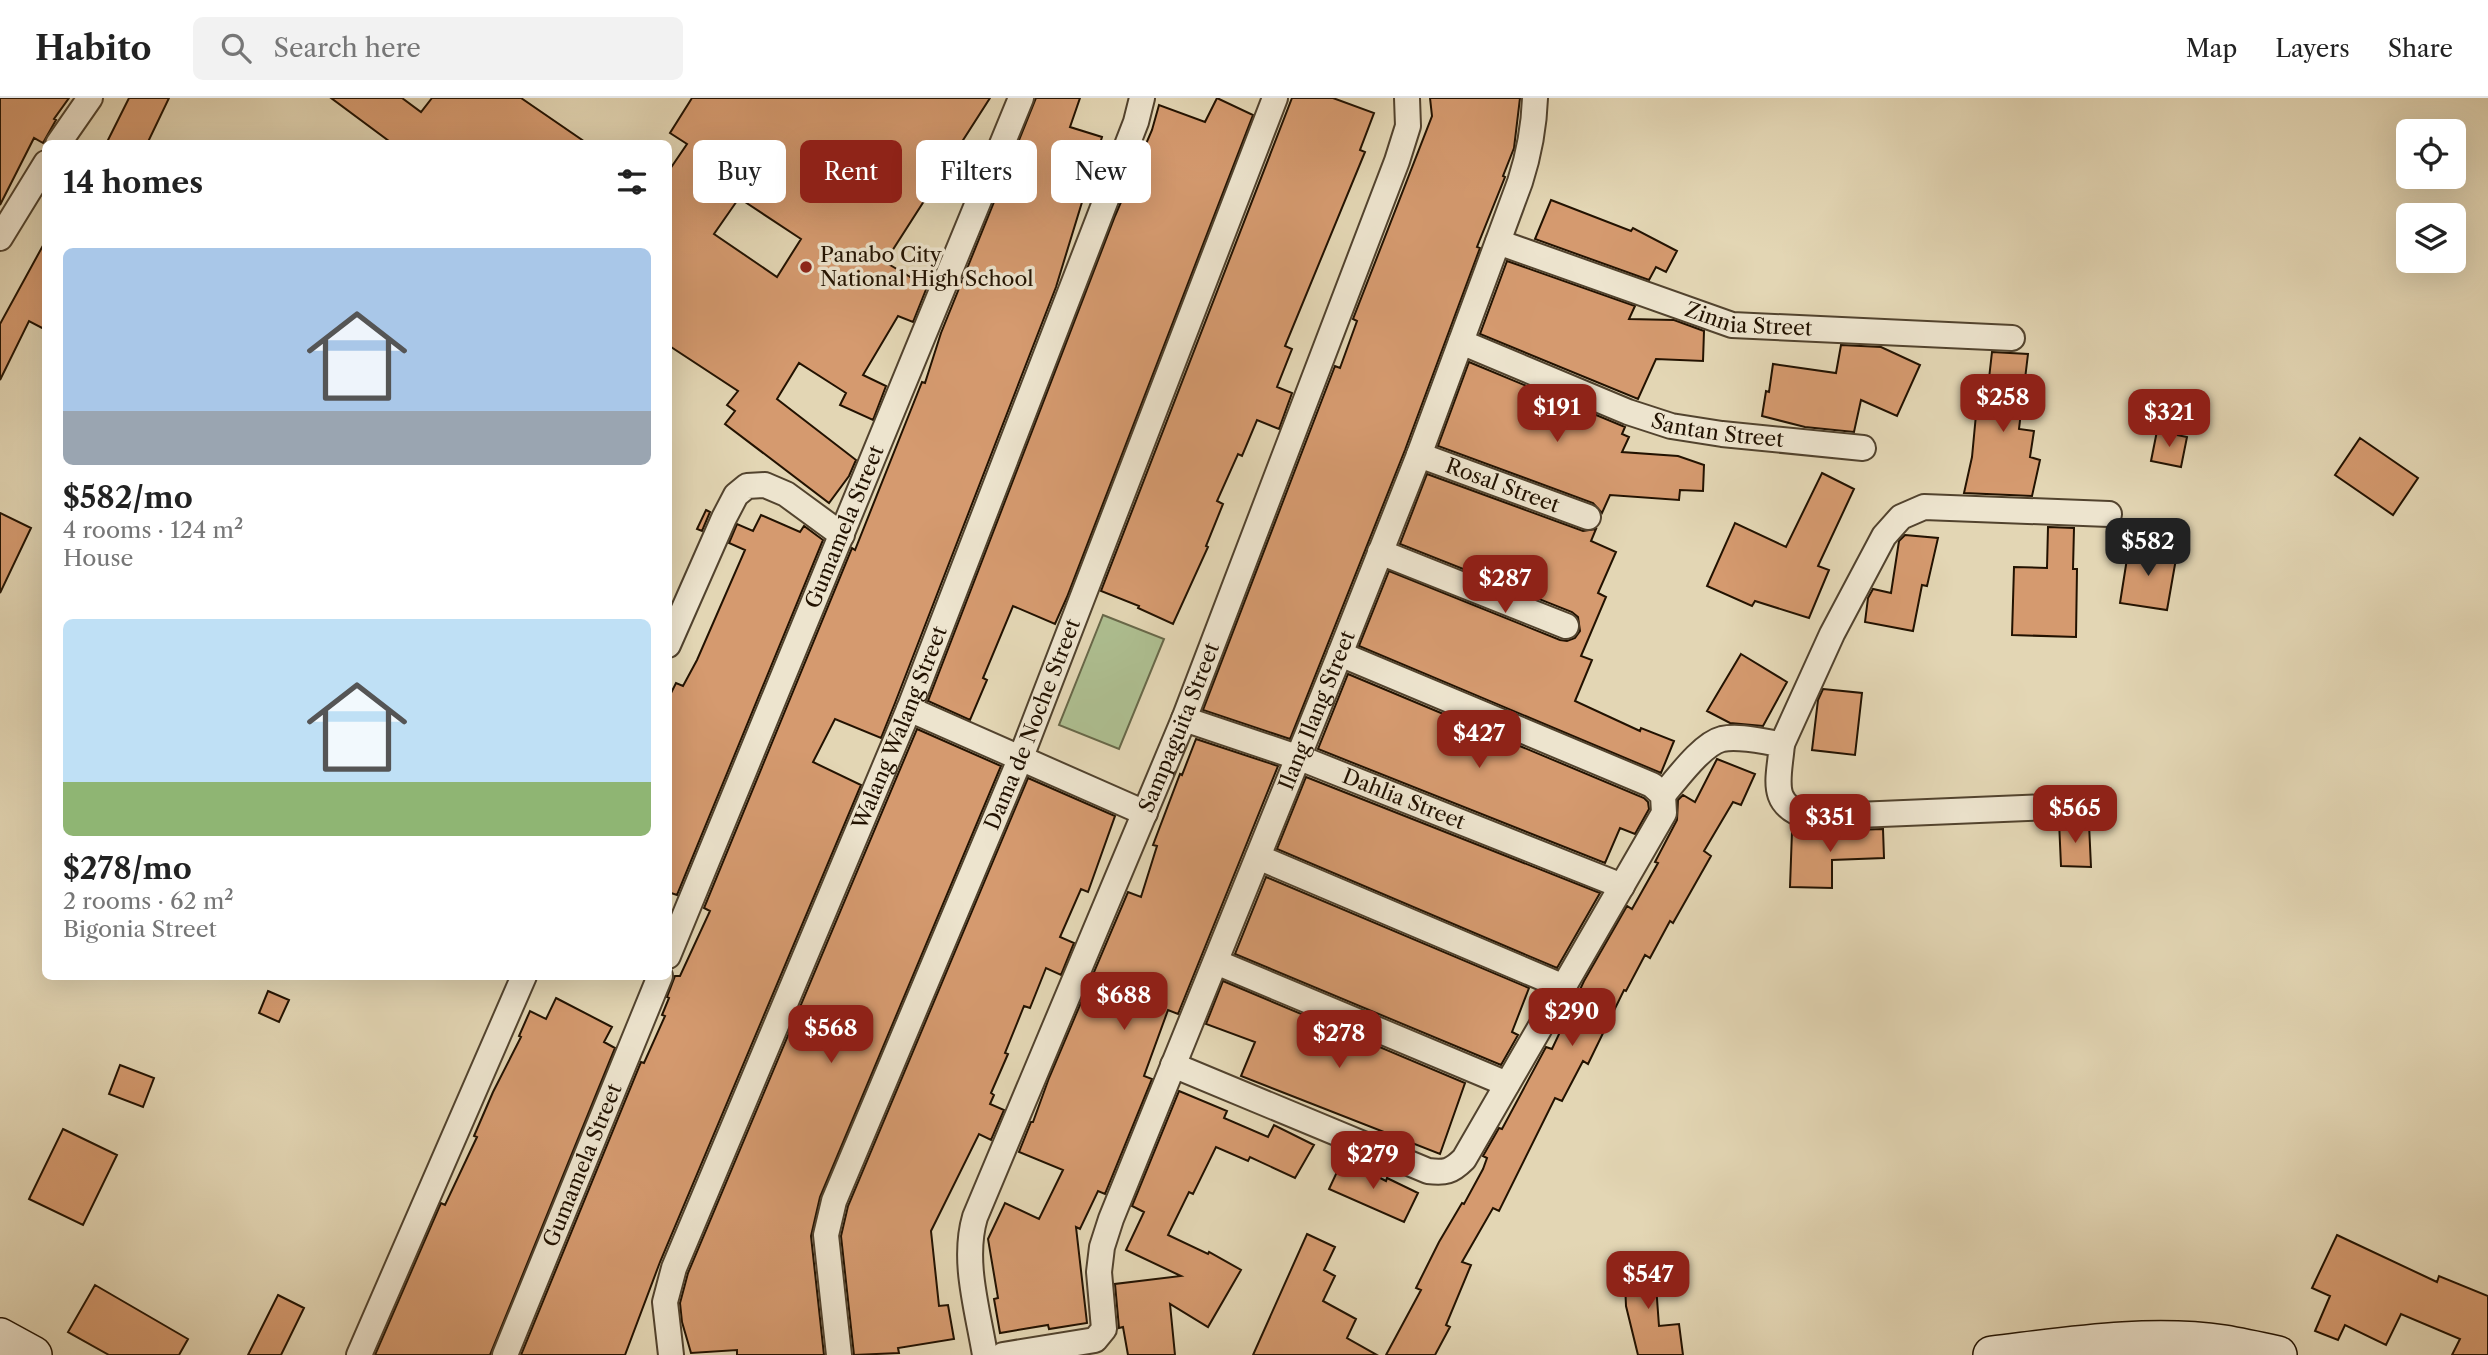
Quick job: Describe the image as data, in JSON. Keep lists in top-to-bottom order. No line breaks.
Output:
{"streets":{"street":["Zinnia Street","Santan Street","Rosal Street","Gumamela Street","Ilang Ilang Street","Dama de Noche Street","Walang Walang Street","Sampaguita Street","Dahlia Street"]},"crossings":[["Zinnia Street","Ilang Ilang Street"],["Santan Street","Ilang Ilang Street"],["Rosal Street","Ilang Ilang Street"],["Ilang Ilang Street","Dahlia Street"],["Sampaguita Street","Dahlia Street"]],"places":["Panabo City National High School"],"page":{"header":"Habito","search":"Search here","nav":["Map","Layers","Share"],"chip":["Buy","Rent","Filters","New"],"heading":"14 homes","list":[{"name":"$582/mo","note":"4 rooms · 124 m² · House"},{"name":"$278/mo","note":"2 rooms · 62 m² · Bigonia Street"}],"price":["$258","$191","$321","$582","$287","$427","$565","$351","$688","$290","$568","$278","$279","$547"]}}
